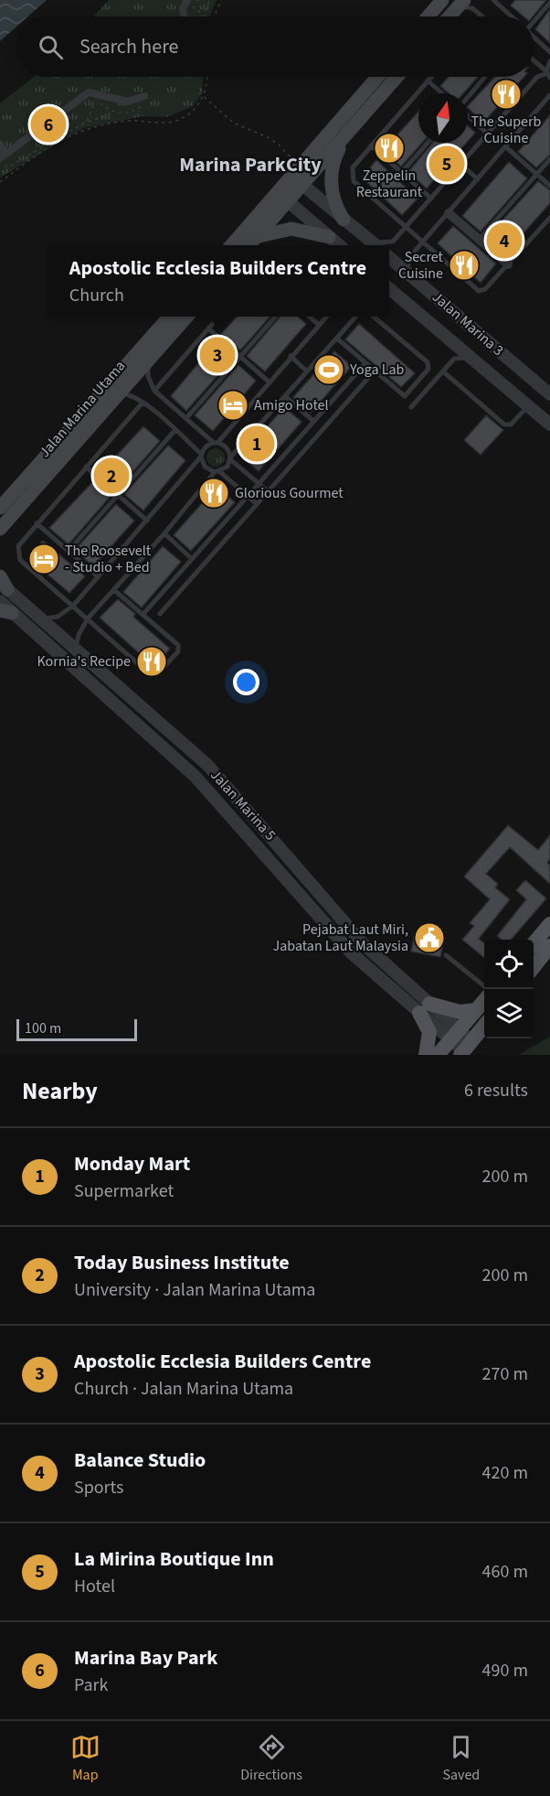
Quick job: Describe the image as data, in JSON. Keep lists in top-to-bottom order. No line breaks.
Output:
{"streets":{"main road":["Jalan Marina Utama"],"street":["Jalan Marina 3","Jalan Marina 5"]},"districts":["Marina ParkCity"],"places":{"restaurant":["The Superb Cuisine","Zeppelin Restaurant","Secret Cuisine","Glorious Gourmet","Kornia's Recipe"],"sports":["Yoga Lab"],"hotel":["Amigo Hotel","The Roosevelt - Studio + Bed"],"public building":["Pejabat Laut Miri, Jabatan Laut Malaysia"]},"scale_bar":"100 m","north":"top","page":{"search":"Search here","pins":["6","5","4","3","1","2"],"popup":["Apostolic Ecclesia Builders Centre","Church"],"scale":"100 m","heading":["Nearby","6 results"],"list":[{"mark":"1","name":"Monday Mart","note":"Supermarket","value":"200 m"},{"mark":"2","name":"Today Business Institute","note":"University · Jalan Marina Utama","value":"200 m"},{"mark":"3","name":"Apostolic Ecclesia Builders Centre","note":"Church · Jalan Marina Utama","value":"270 m"},{"mark":"4","name":"Balance Studio","note":"Sports","value":"420 m"},{"mark":"5","name":"La Mirina Boutique Inn","note":"Hotel","value":"460 m"},{"mark":"6","name":"Marina Bay Park","note":"Park","value":"490 m"}],"nav":["Map","Directions","Saved"]}}
